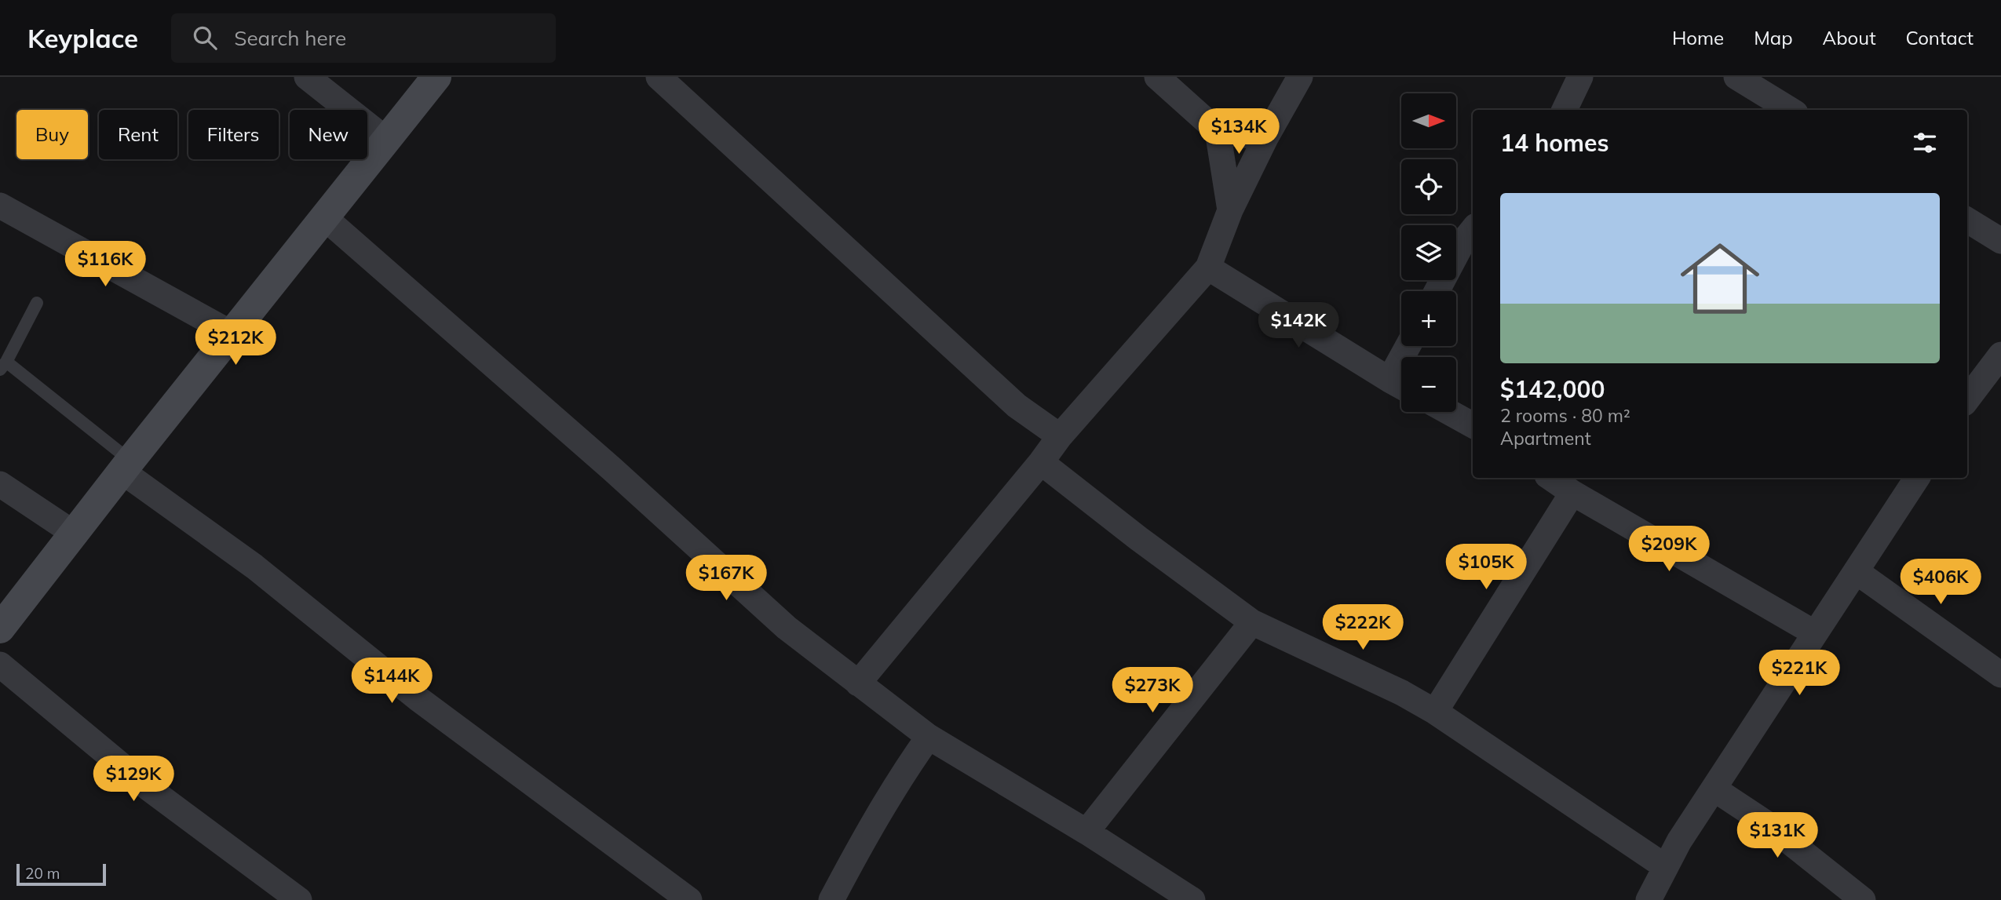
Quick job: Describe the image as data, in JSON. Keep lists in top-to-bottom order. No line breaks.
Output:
{"scale_bar":"20 m","north":"right","page":{"header":"Keyplace","search":"Search here","nav":["Home","Map","About","Contact"],"map_buttons":["+","−"],"price":["$134K","$116K","$142K","$212K","$209K","$105K","$167K","$406K","$222K","$221K","$144K","$273K","$129K","$131K"],"chip":["Buy","Rent","Filters","New"],"heading":"14 homes","list":[{"name":"$142,000","note":"2 rooms · 80 m² · Apartment"}],"scale":"20 m"}}
